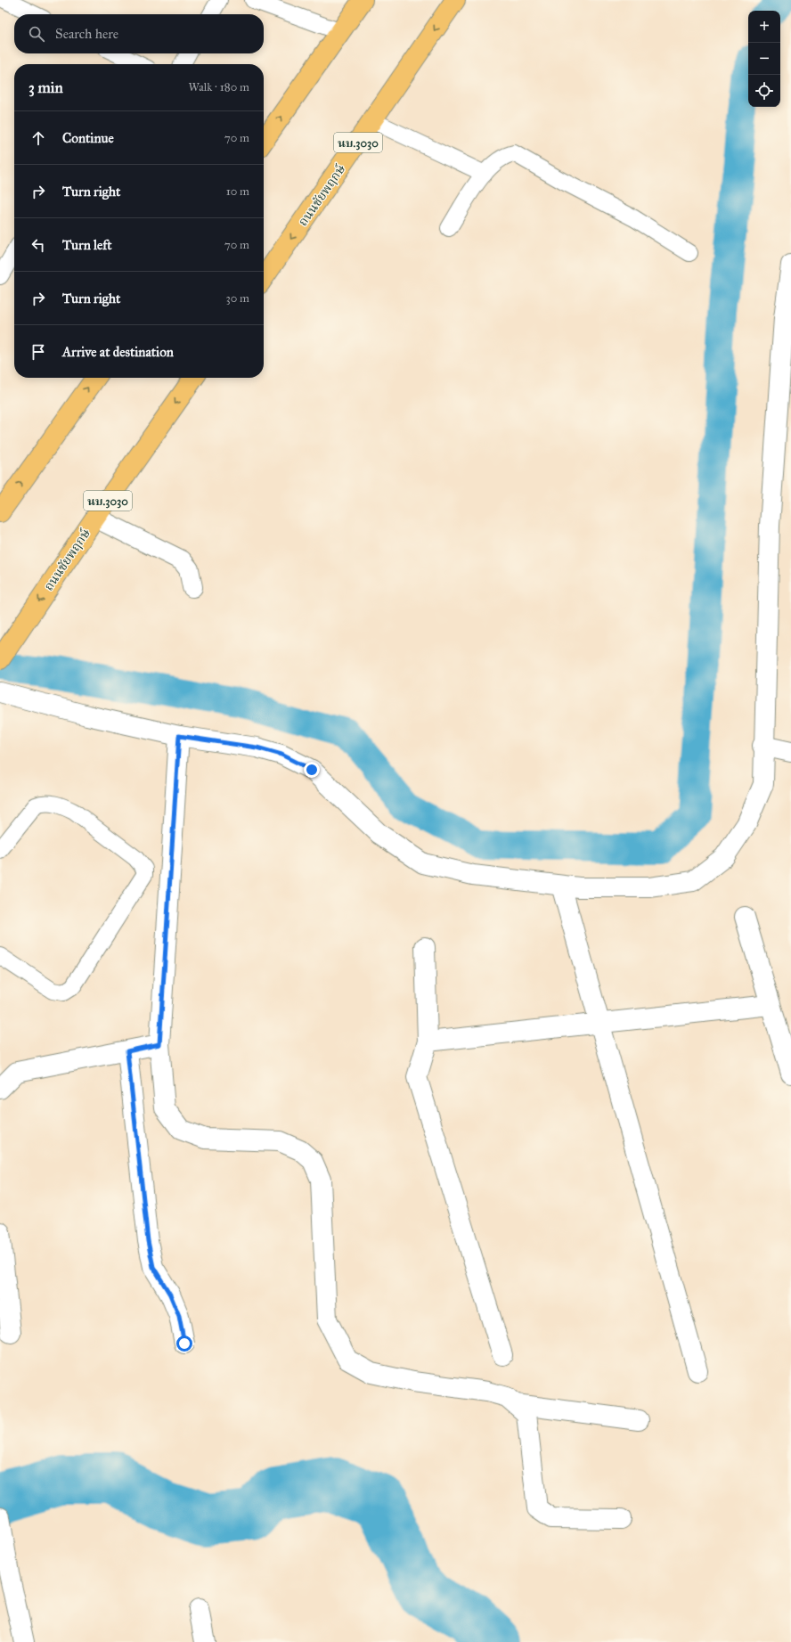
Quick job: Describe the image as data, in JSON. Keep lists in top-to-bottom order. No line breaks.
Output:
{"streets":{"main road":["นบ.3030","ถนนชัยพฤกษ์"]},"page":{"map_buttons":["+","−"],"search":"Search here","heading":["3 min","Walk · 180 m"],"list":[["Continue","70 m"],["Turn right","10 m"],["Turn left","70 m"],["Turn right","30 m"],"Arrive at destination"]}}
